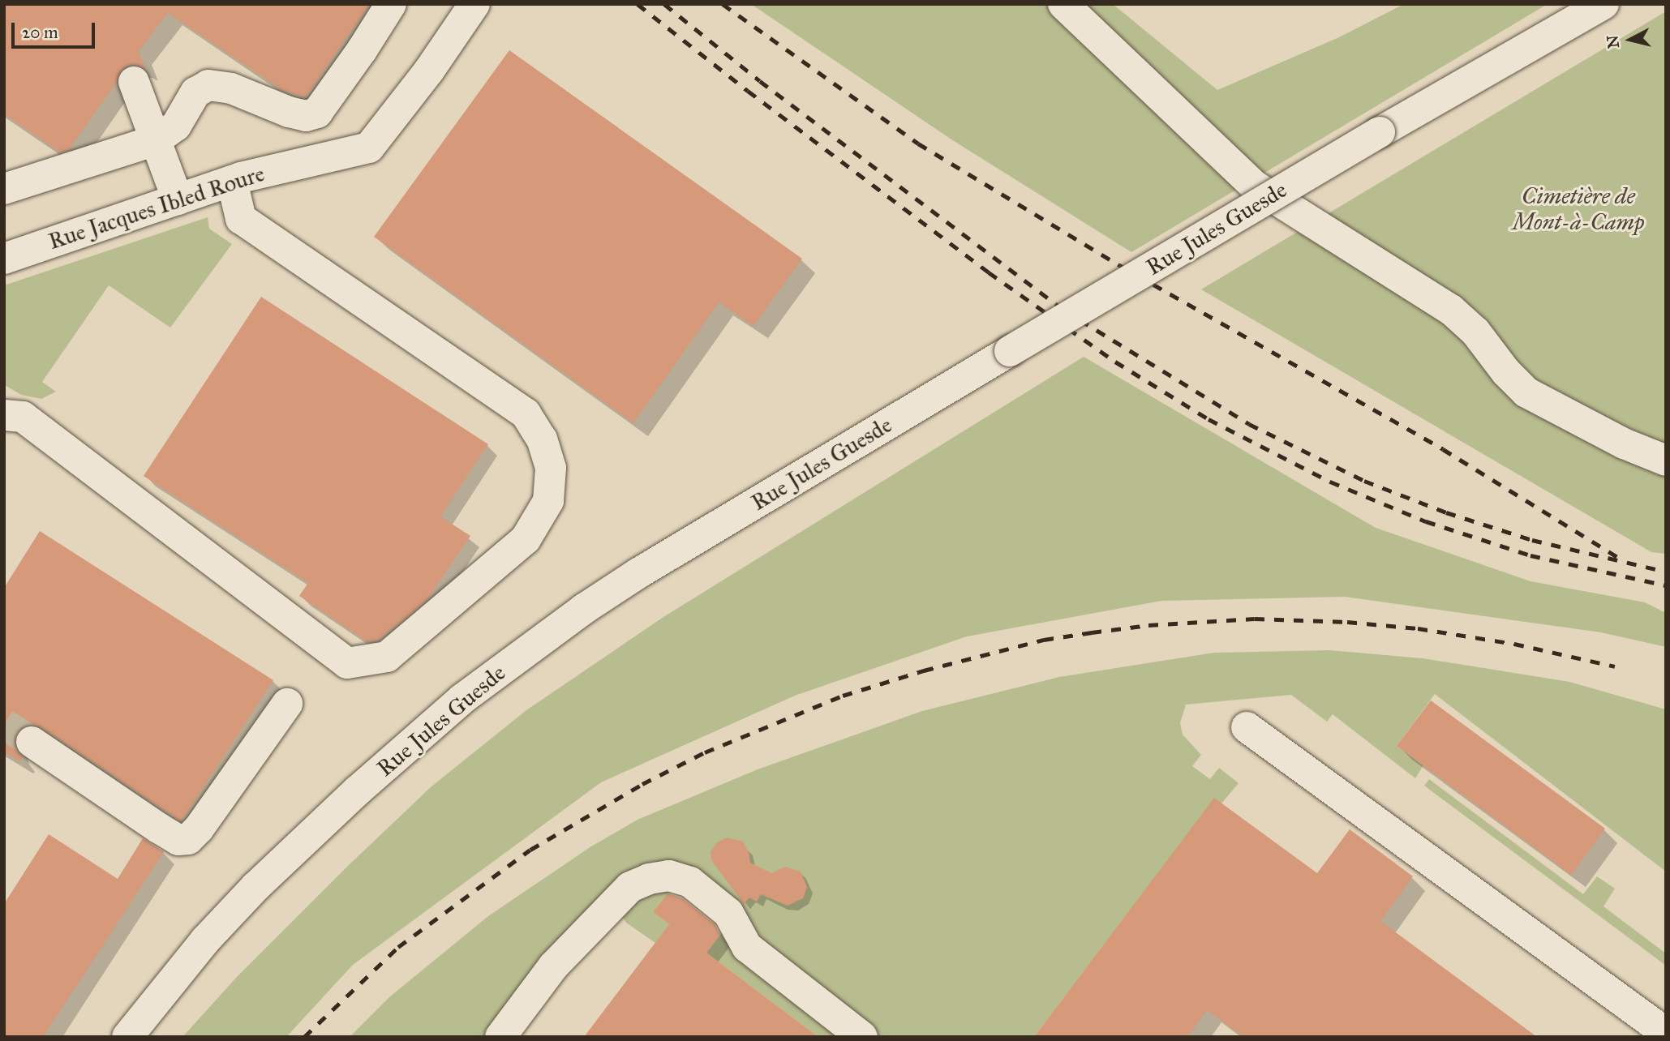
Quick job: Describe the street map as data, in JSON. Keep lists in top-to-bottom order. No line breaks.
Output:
{"streets":{"street":["Rue Jacques Ibled Roure","Rue Jules Guesde"]},"parks":["Cimetière de Mont-à-Camp"],"scale_bar":"20 m","north":"left"}
